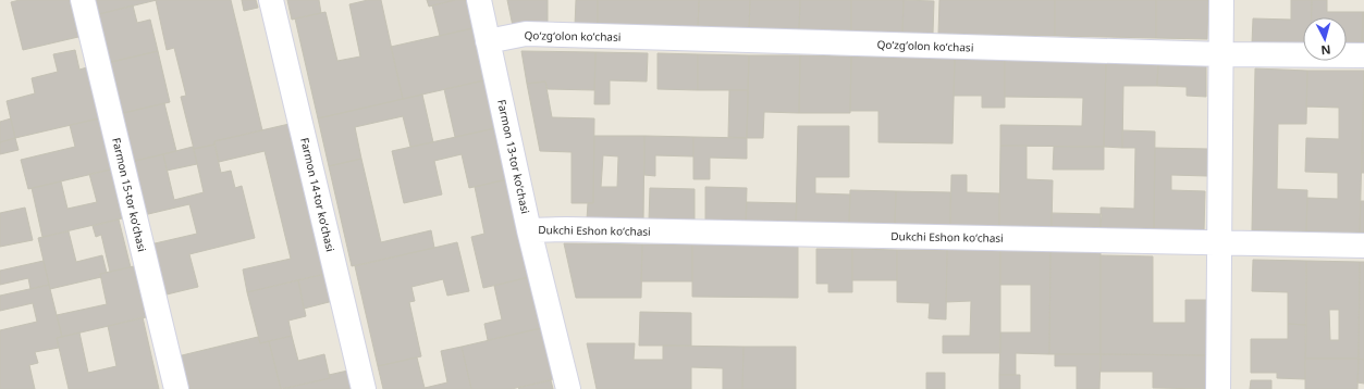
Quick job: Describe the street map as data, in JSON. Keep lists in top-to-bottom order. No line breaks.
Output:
{"streets":{"street":["Qoʻzgʻolon koʻchasi","Farmon 13-tor koʻchasi","Farmon 15-tor koʻchasi","Farmon 14-tor koʻchasi","Dukchi Eshon koʻchasi"]},"crossings":[["Qoʻzgʻolon koʻchasi","Farmon 13-tor koʻchasi"],["Farmon 13-tor koʻchasi","Dukchi Eshon koʻchasi"]],"north":"bottom"}
